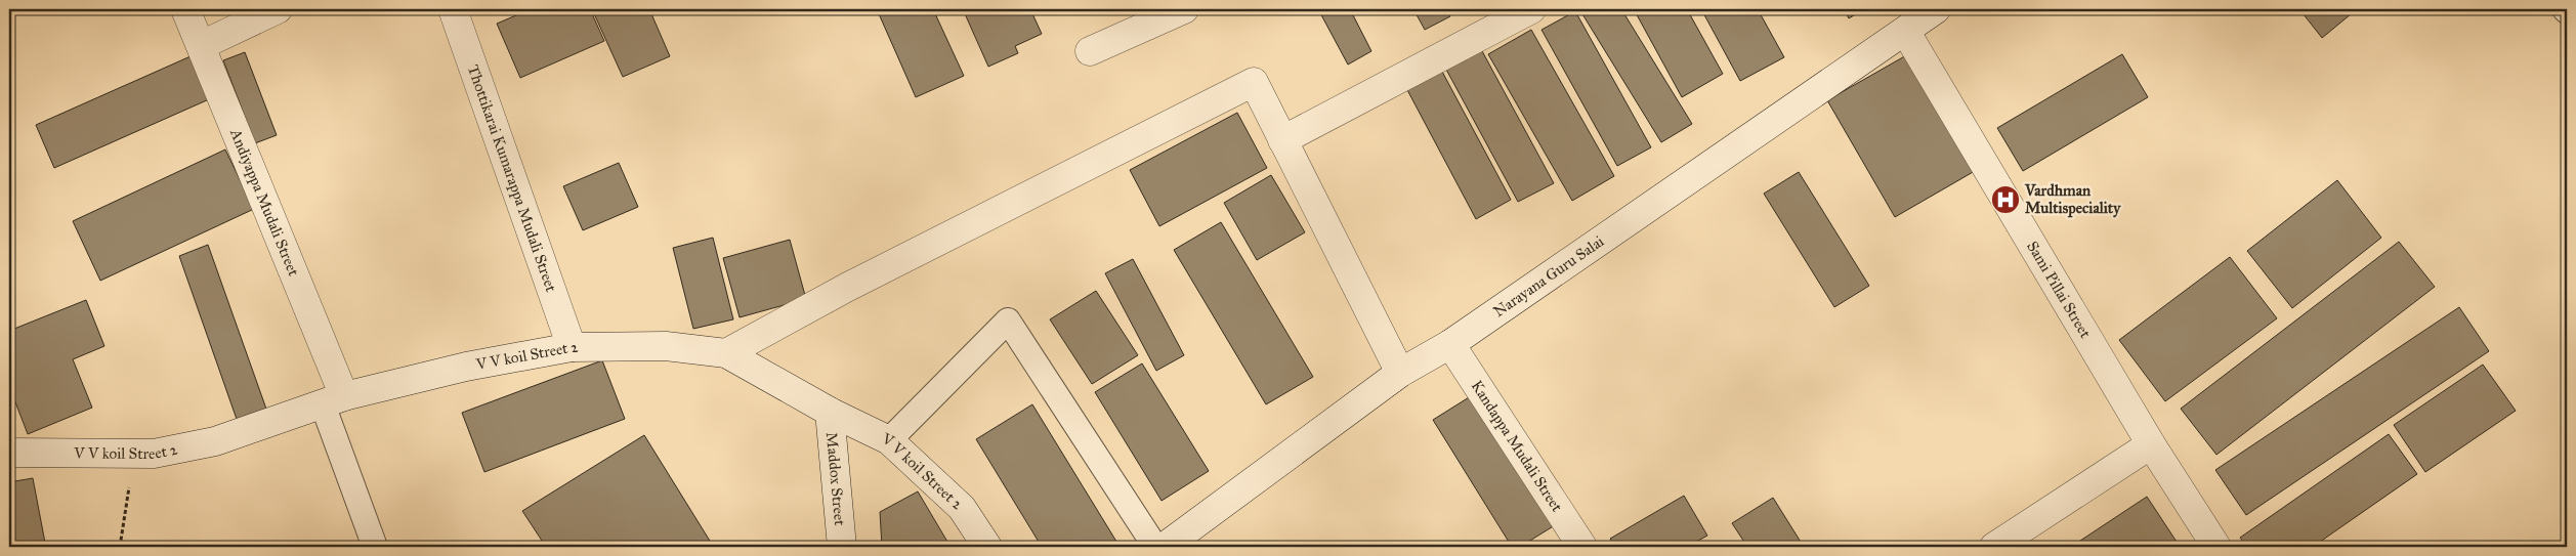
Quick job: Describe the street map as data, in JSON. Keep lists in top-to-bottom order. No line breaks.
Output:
{"streets":{"street":["Thottikarai Kumarappa Mudali Street","Andiyappa Mudali Street","Narayana Guru Salai","Sami Pillai Street","V V koil Street 2","Kandappa Mudali Street","Maddox Street"]},"crossings":[["Thottikarai Kumarappa Mudali Street","V V koil Street 2"],["Andiyappa Mudali Street","V V koil Street 2"],["Narayana Guru Salai","Sami Pillai Street"],["Narayana Guru Salai","Kandappa Mudali Street"],["V V koil Street 2","Maddox Street"]],"places":{"hospital":["Vardhman Multispeciality"]}}
